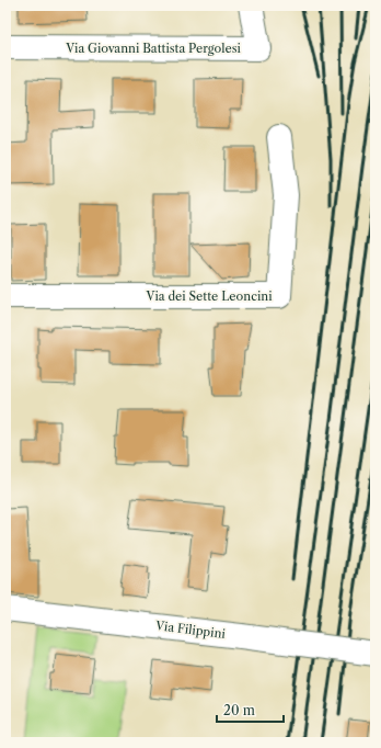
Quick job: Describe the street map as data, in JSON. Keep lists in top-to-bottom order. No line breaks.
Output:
{"streets":{"street":["Via Giovanni Battista Pergolesi","Via dei Sette Leoncini","Via Filippini"]},"scale_bar":"20 m"}
